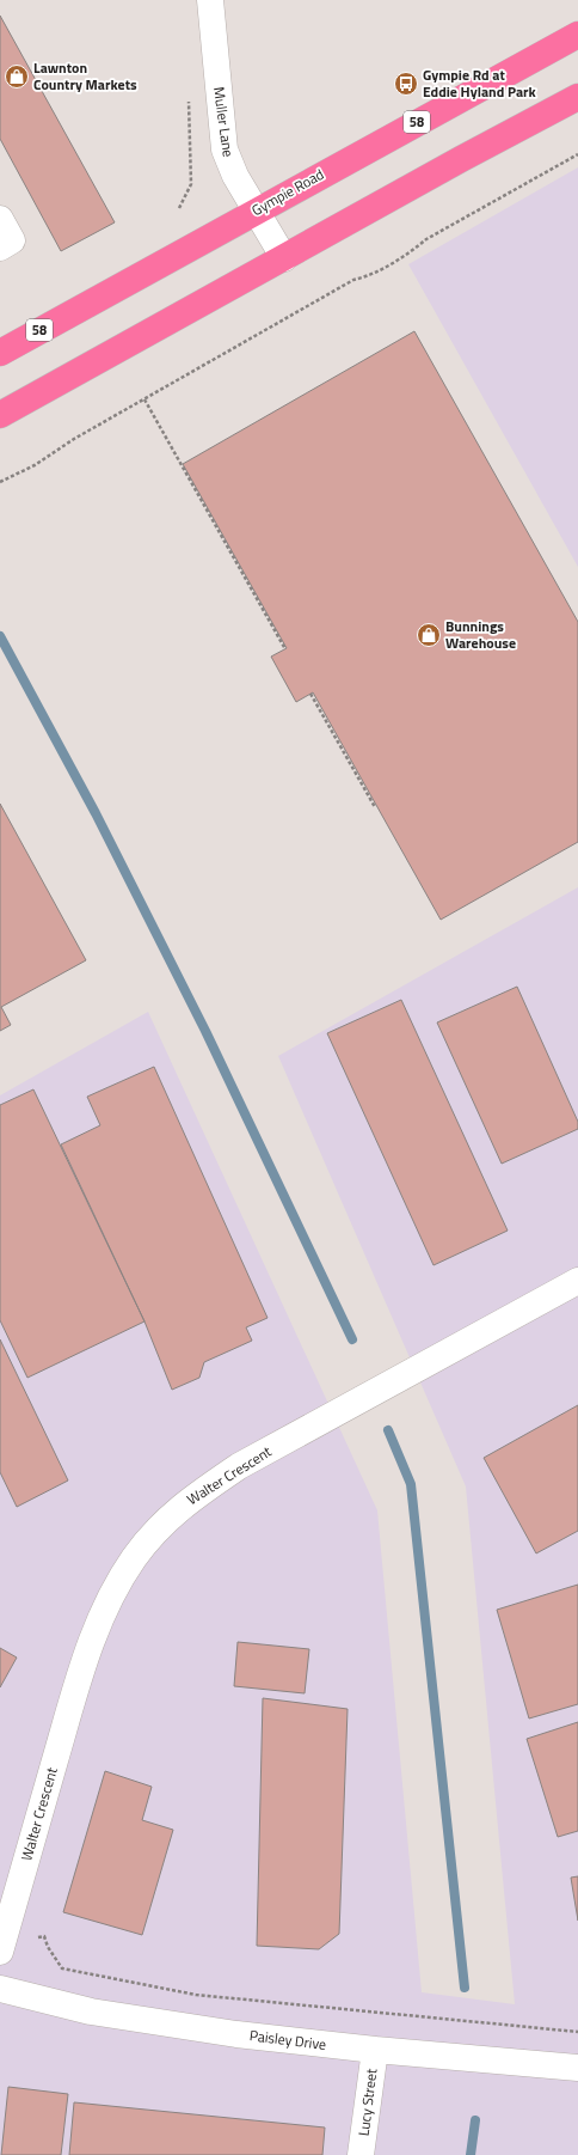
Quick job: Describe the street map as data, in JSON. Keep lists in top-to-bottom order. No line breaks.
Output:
{"streets":{"highway":["58","Gympie Road"],"street":["Muller Lane","Walter Crescent","Paisley Drive","Lucy Street"]},"crossings":[["Muller Lane","Gympie Road"],["Paisley Drive","Lucy Street"]],"places":{"shop":["Lawnton Country Markets","Bunnings Warehouse"],"bus stop":["Gympie Rd at Eddie Hyland Park"]}}
